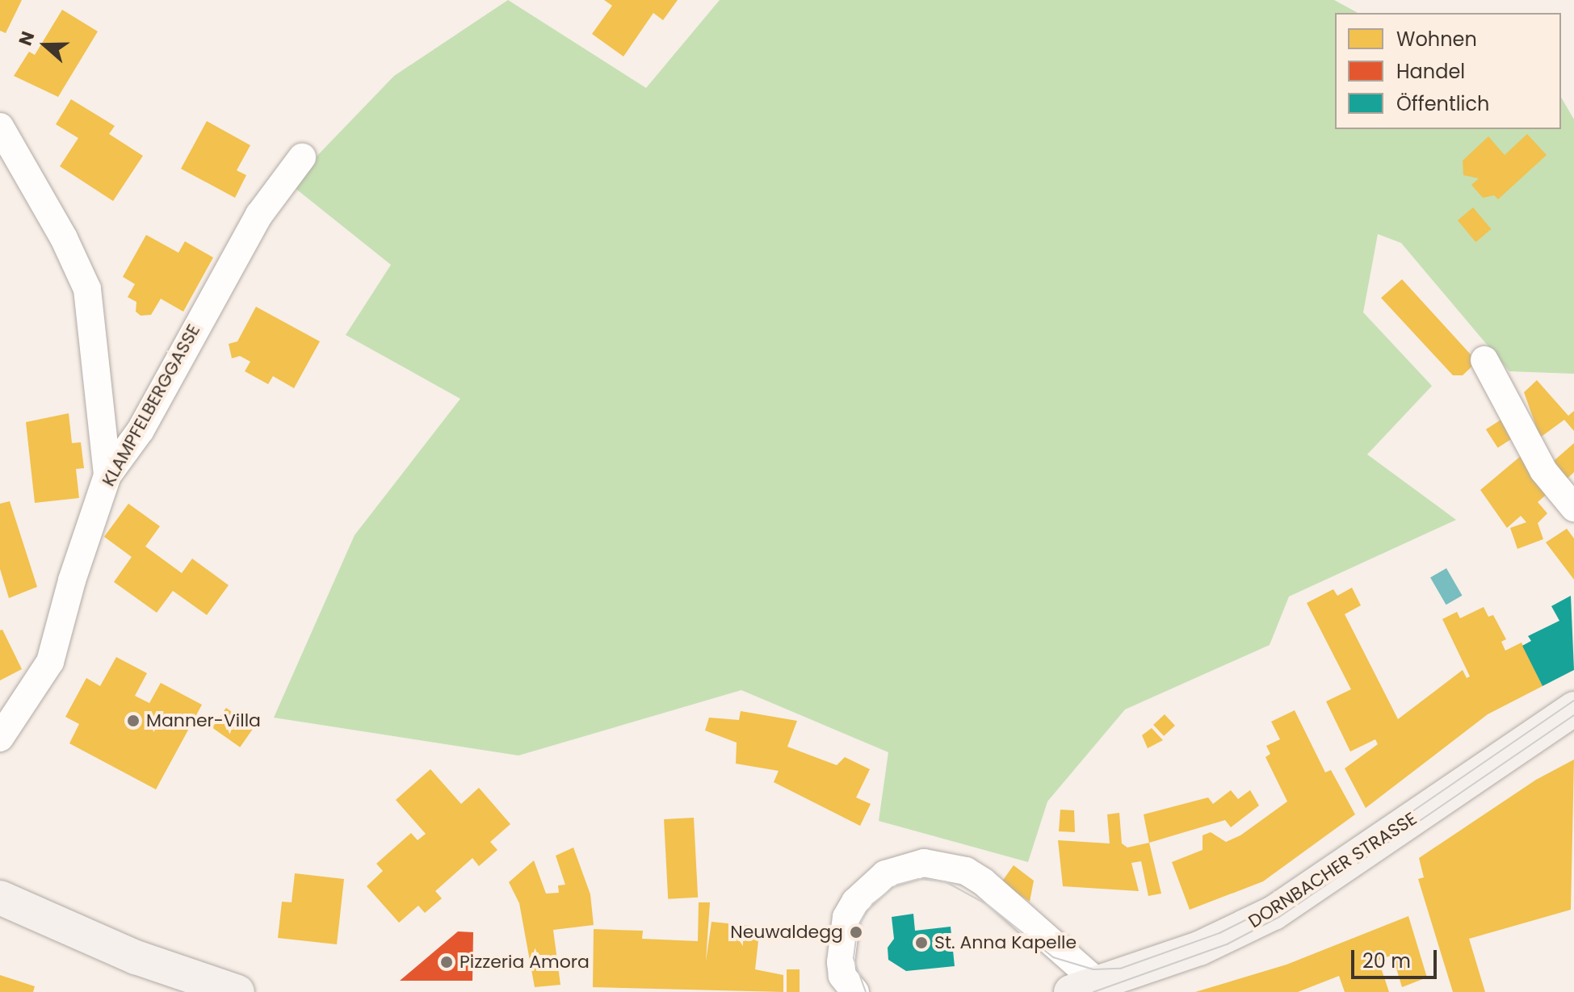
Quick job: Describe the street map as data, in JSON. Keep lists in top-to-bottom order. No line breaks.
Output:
{"streets":{"main road":["DORNBACHER STRASSE"],"street":["KLAMPFELBERGGASSE"]},"places":["Manner-Villa","Neuwaldegg","St. Anna Kapelle","Pizzeria Amora"],"legend":["Wohnen","Handel","Öffentlich"],"scale_bar":"20 m","north":"left"}
